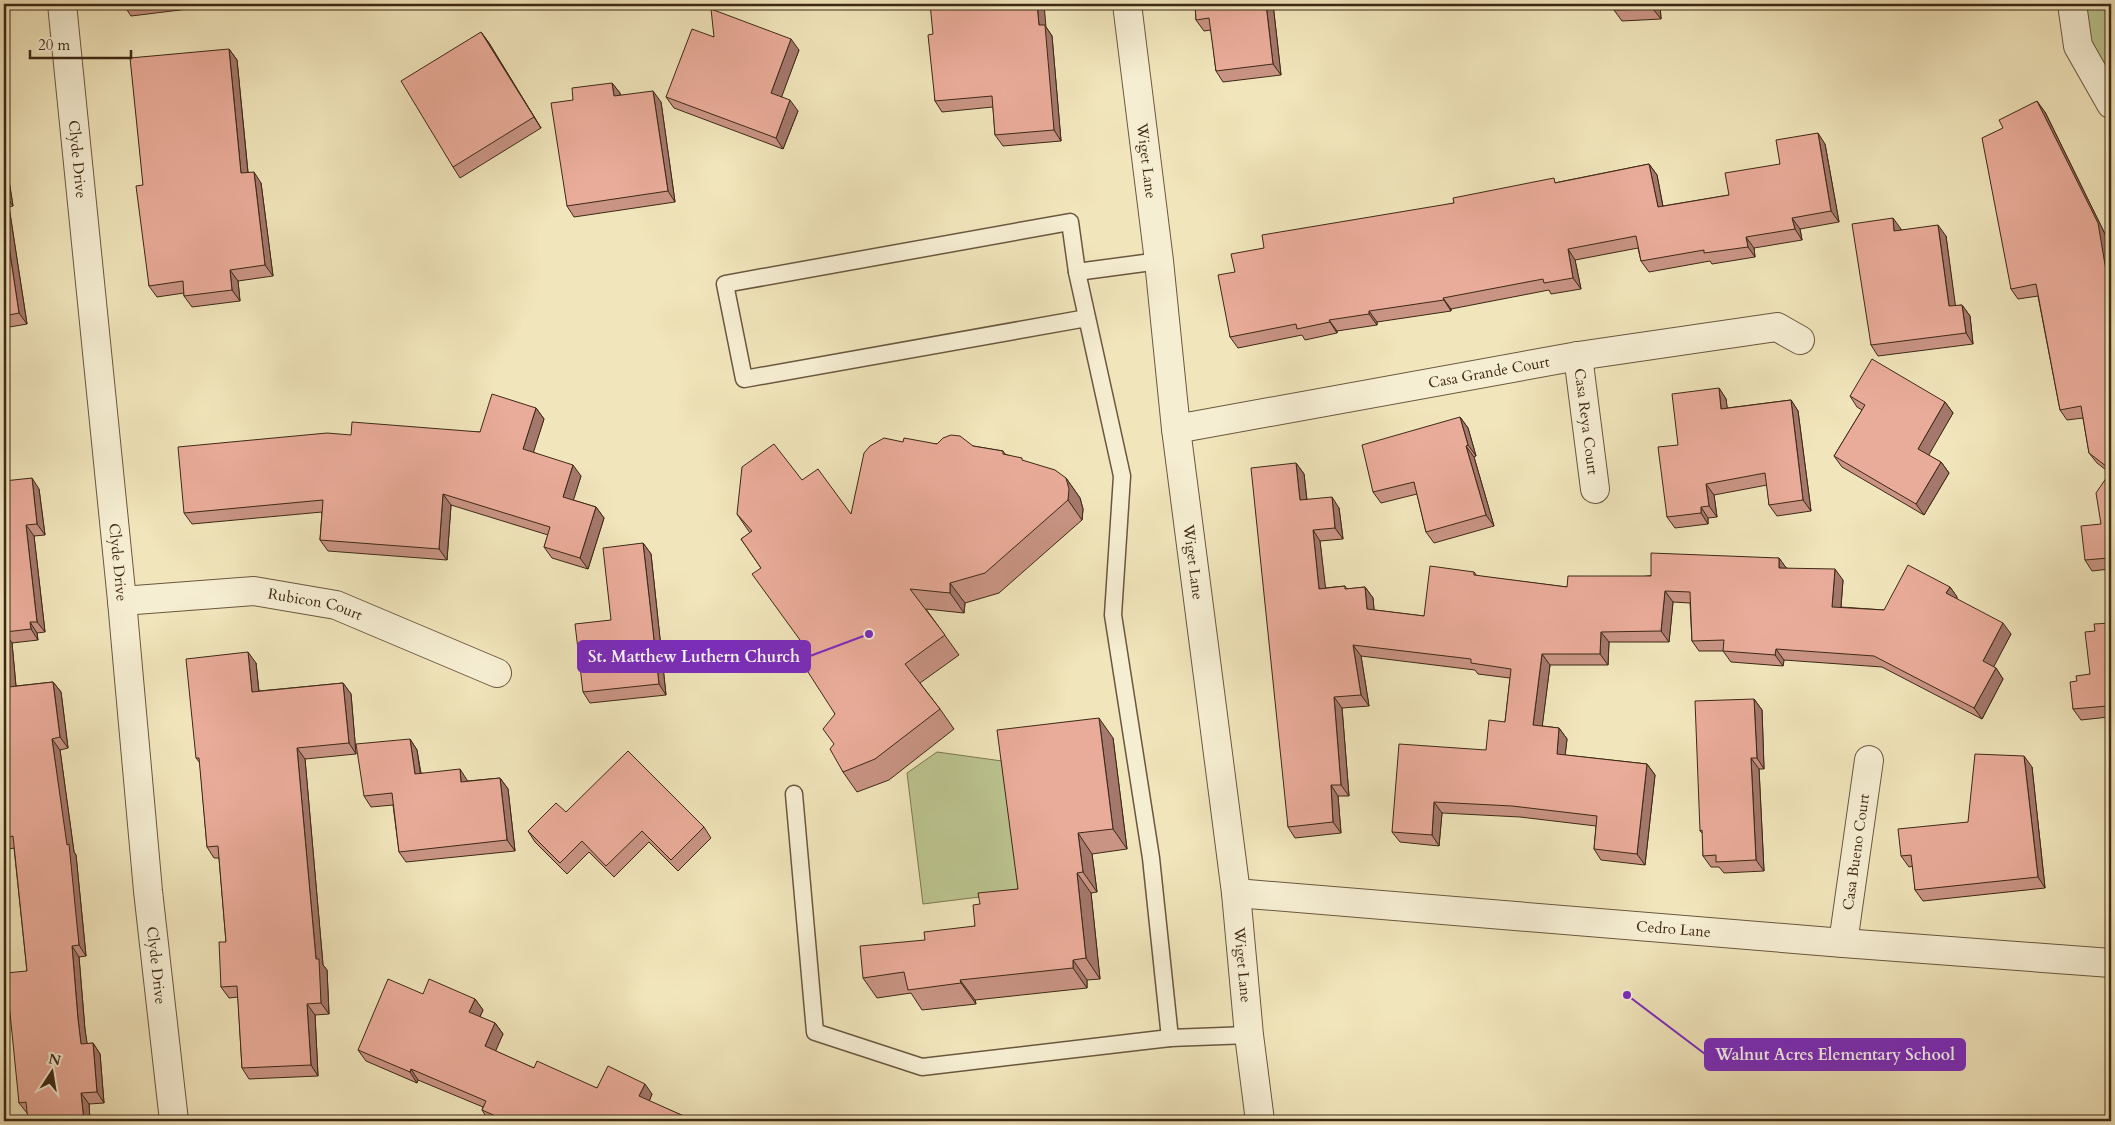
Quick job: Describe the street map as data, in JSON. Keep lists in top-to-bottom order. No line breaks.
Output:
{"streets":{"street":["Clyde Drive","Wiget Lane","Casa Grande Court","Casa Reya Court","Rubicon Court","Casa Bueno Court","Cedro Lane"]},"crossings":[["Clyde Drive","Rubicon Court"],["Wiget Lane","Casa Grande Court"],["Wiget Lane","Cedro Lane"],["Casa Grande Court","Casa Reya Court"],["Casa Bueno Court","Cedro Lane"]],"places":["St. Matthew Luthern Church","Walnut Acres Elementary School"],"scale_bar":"20 m","north":"top"}
